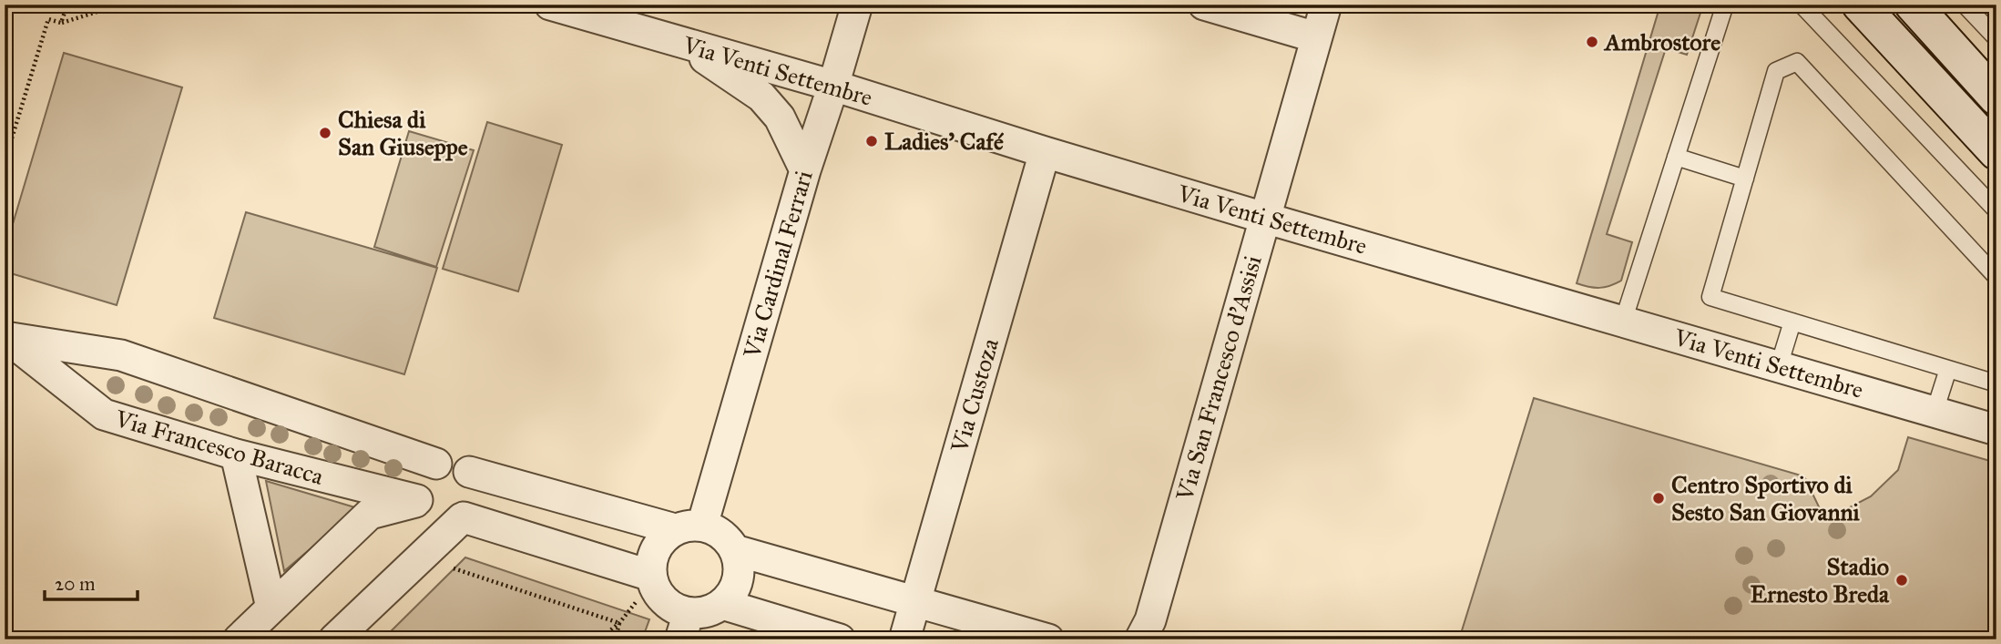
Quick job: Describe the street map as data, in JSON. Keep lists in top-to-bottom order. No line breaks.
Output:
{"streets":{"street":["Via Venti Settembre","Via Cardinal Ferrari","Via San Francesco d'Assisi","Via Custoza","Via Francesco Baracca"]},"crossings":[["Via Venti Settembre","Via Cardinal Ferrari"],["Via Venti Settembre","Via San Francesco d'Assisi"],["Via Venti Settembre","Via Custoza"]],"places":["Ambrostore","Chiesa di San Giuseppe","Ladies' Café","Centro Sportivo di Sesto San Giovanni","Stadio Ernesto Breda"],"scale_bar":"20 m"}
